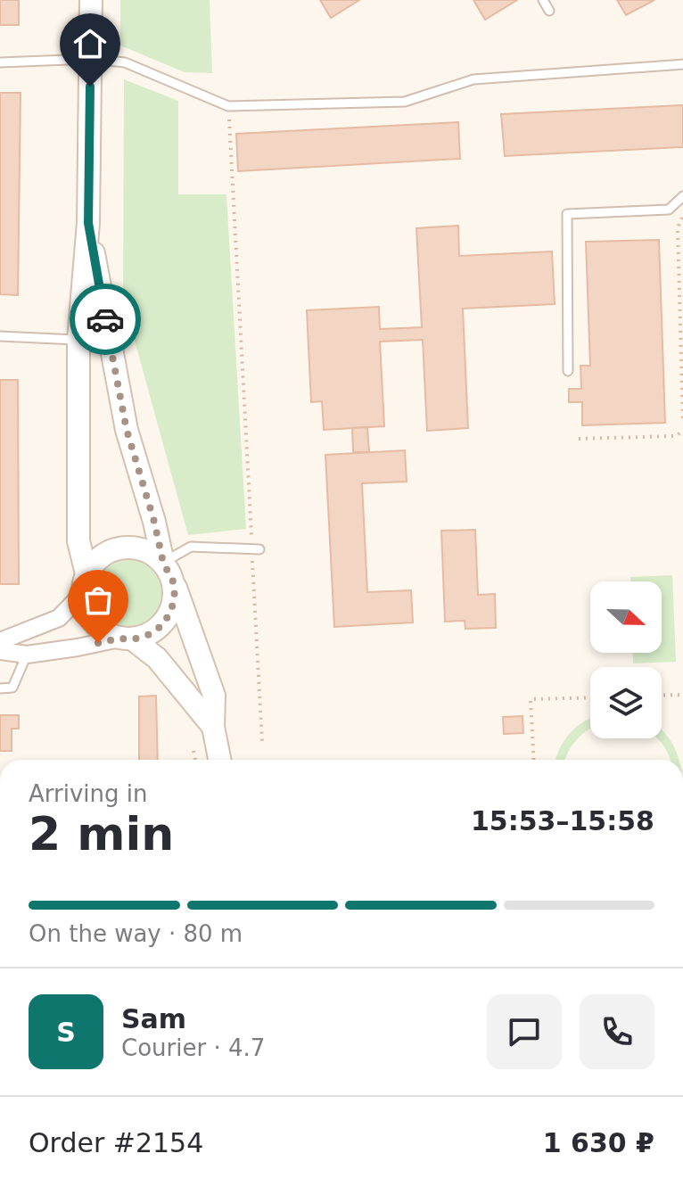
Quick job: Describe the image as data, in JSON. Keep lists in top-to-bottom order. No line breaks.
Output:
{"north":"right","page":{"heading":["2 min","Arriving in","15:53–15:58"],"panel":["Sam","Courier · 4.7","Order #2154","1 630 ₽"],"bar":"On the way · 80 m","round":"S"}}
